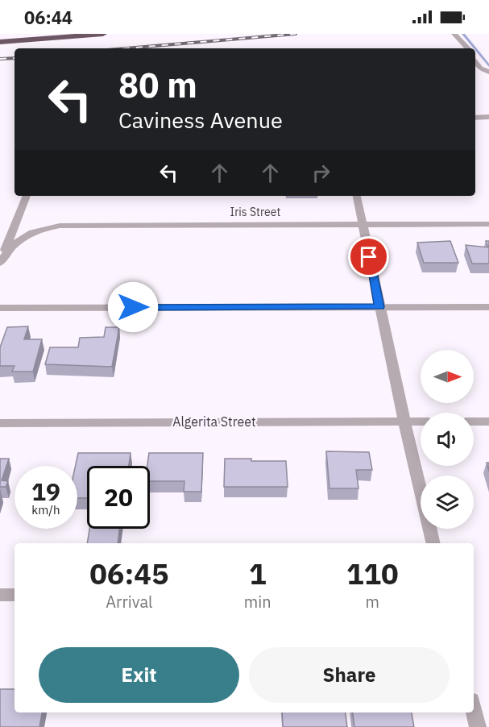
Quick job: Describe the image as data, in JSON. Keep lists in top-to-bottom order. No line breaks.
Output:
{"streets":{"street":["Iris Street","Algerita Street"]},"north":"right","page":{"status":"06:44","turn":["80 m","Caviness Avenue"],"speed":"19 km/h","limit":"20","eta":["06:45","Arrival","1","min","110","m"],"buttons":["Exit","Share"]}}
